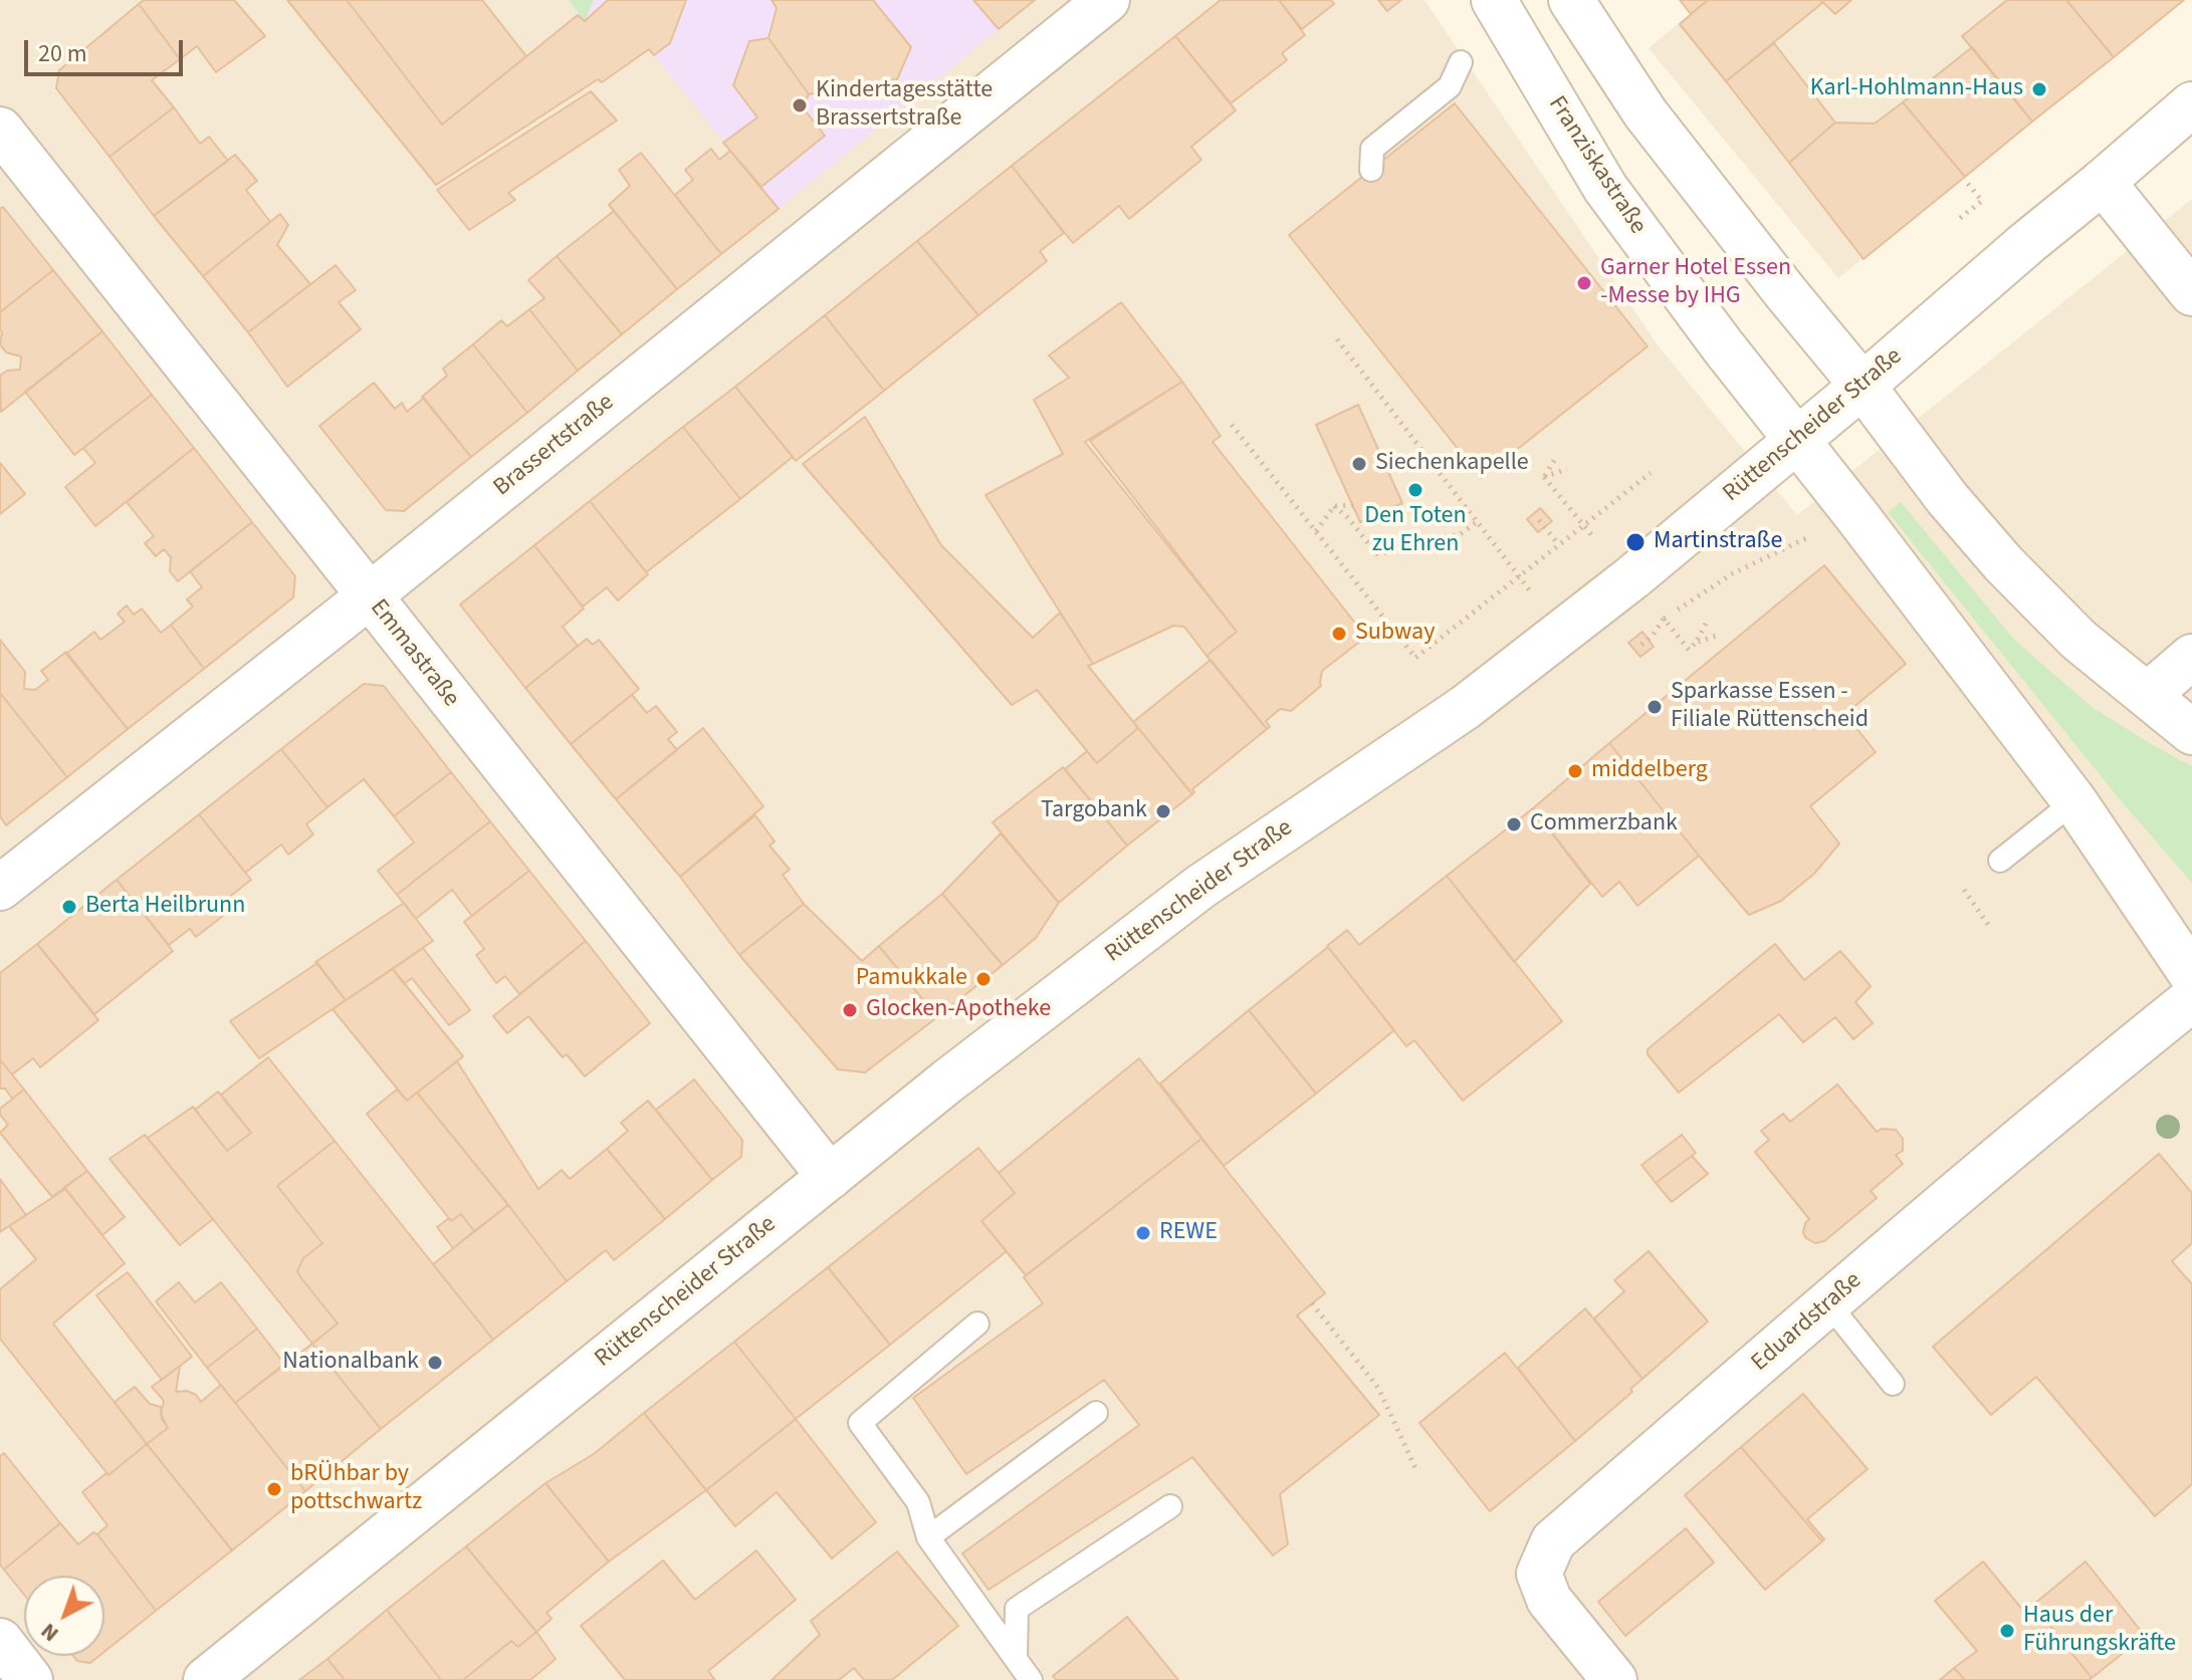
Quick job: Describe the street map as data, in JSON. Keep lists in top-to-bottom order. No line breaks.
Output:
{"streets":{"street":["Franziskastraße","Rüttenscheider Straße","Brassertstraße","Emmastraße","Eduardstraße"]},"crossings":[["Franziskastraße","Rüttenscheider Straße"],["Rüttenscheider Straße","Emmastraße"],["Brassertstraße","Emmastraße"]],"places":["Karl-Hohlmann-Haus","Kindertagesstätte Brassertstraße","Garner Hotel Essen -Messe by IHG","Siechenkapelle","Den Toten zu Ehren","Martinstraße","Subway","Sparkasse Essen - Filiale Rüttenscheid","middelberg","Targobank","Commerzbank","Berta Heilbrunn","Pamukkale","Glocken-Apotheke","REWE","Nationalbank","bRÜhbar by pottschwartz","Haus der Führungskräfte"],"scale_bar":"20 m","north":"bottom left"}
